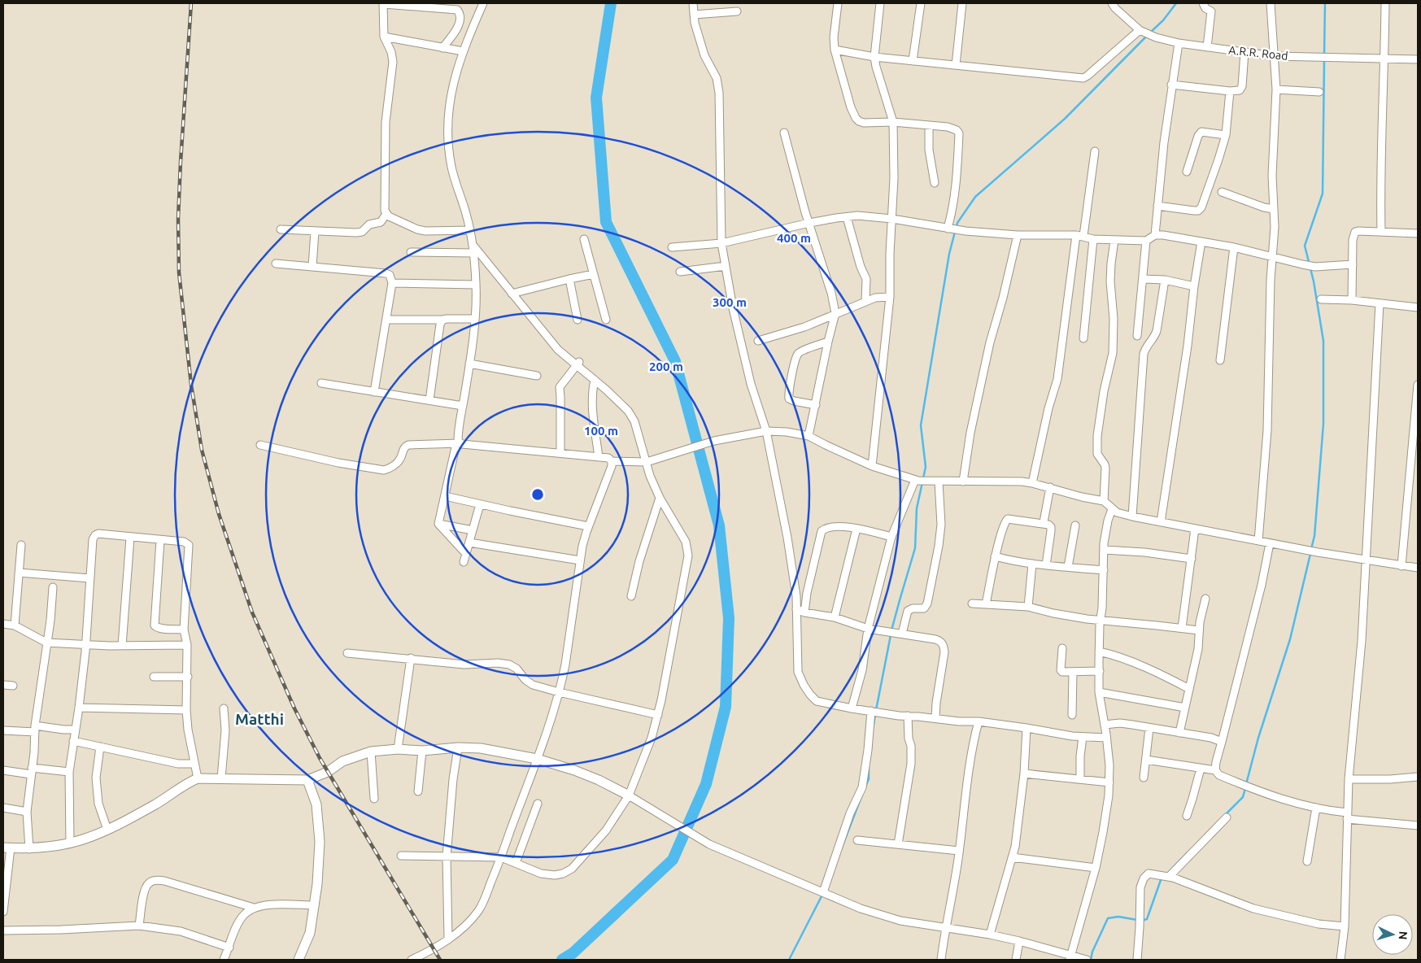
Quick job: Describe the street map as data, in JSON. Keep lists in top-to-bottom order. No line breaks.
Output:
{"streets":{"street":["A.R.R. Road"]},"districts":["Matthi"],"north":"right","rings":["400 m","300 m","200 m","100 m"]}
